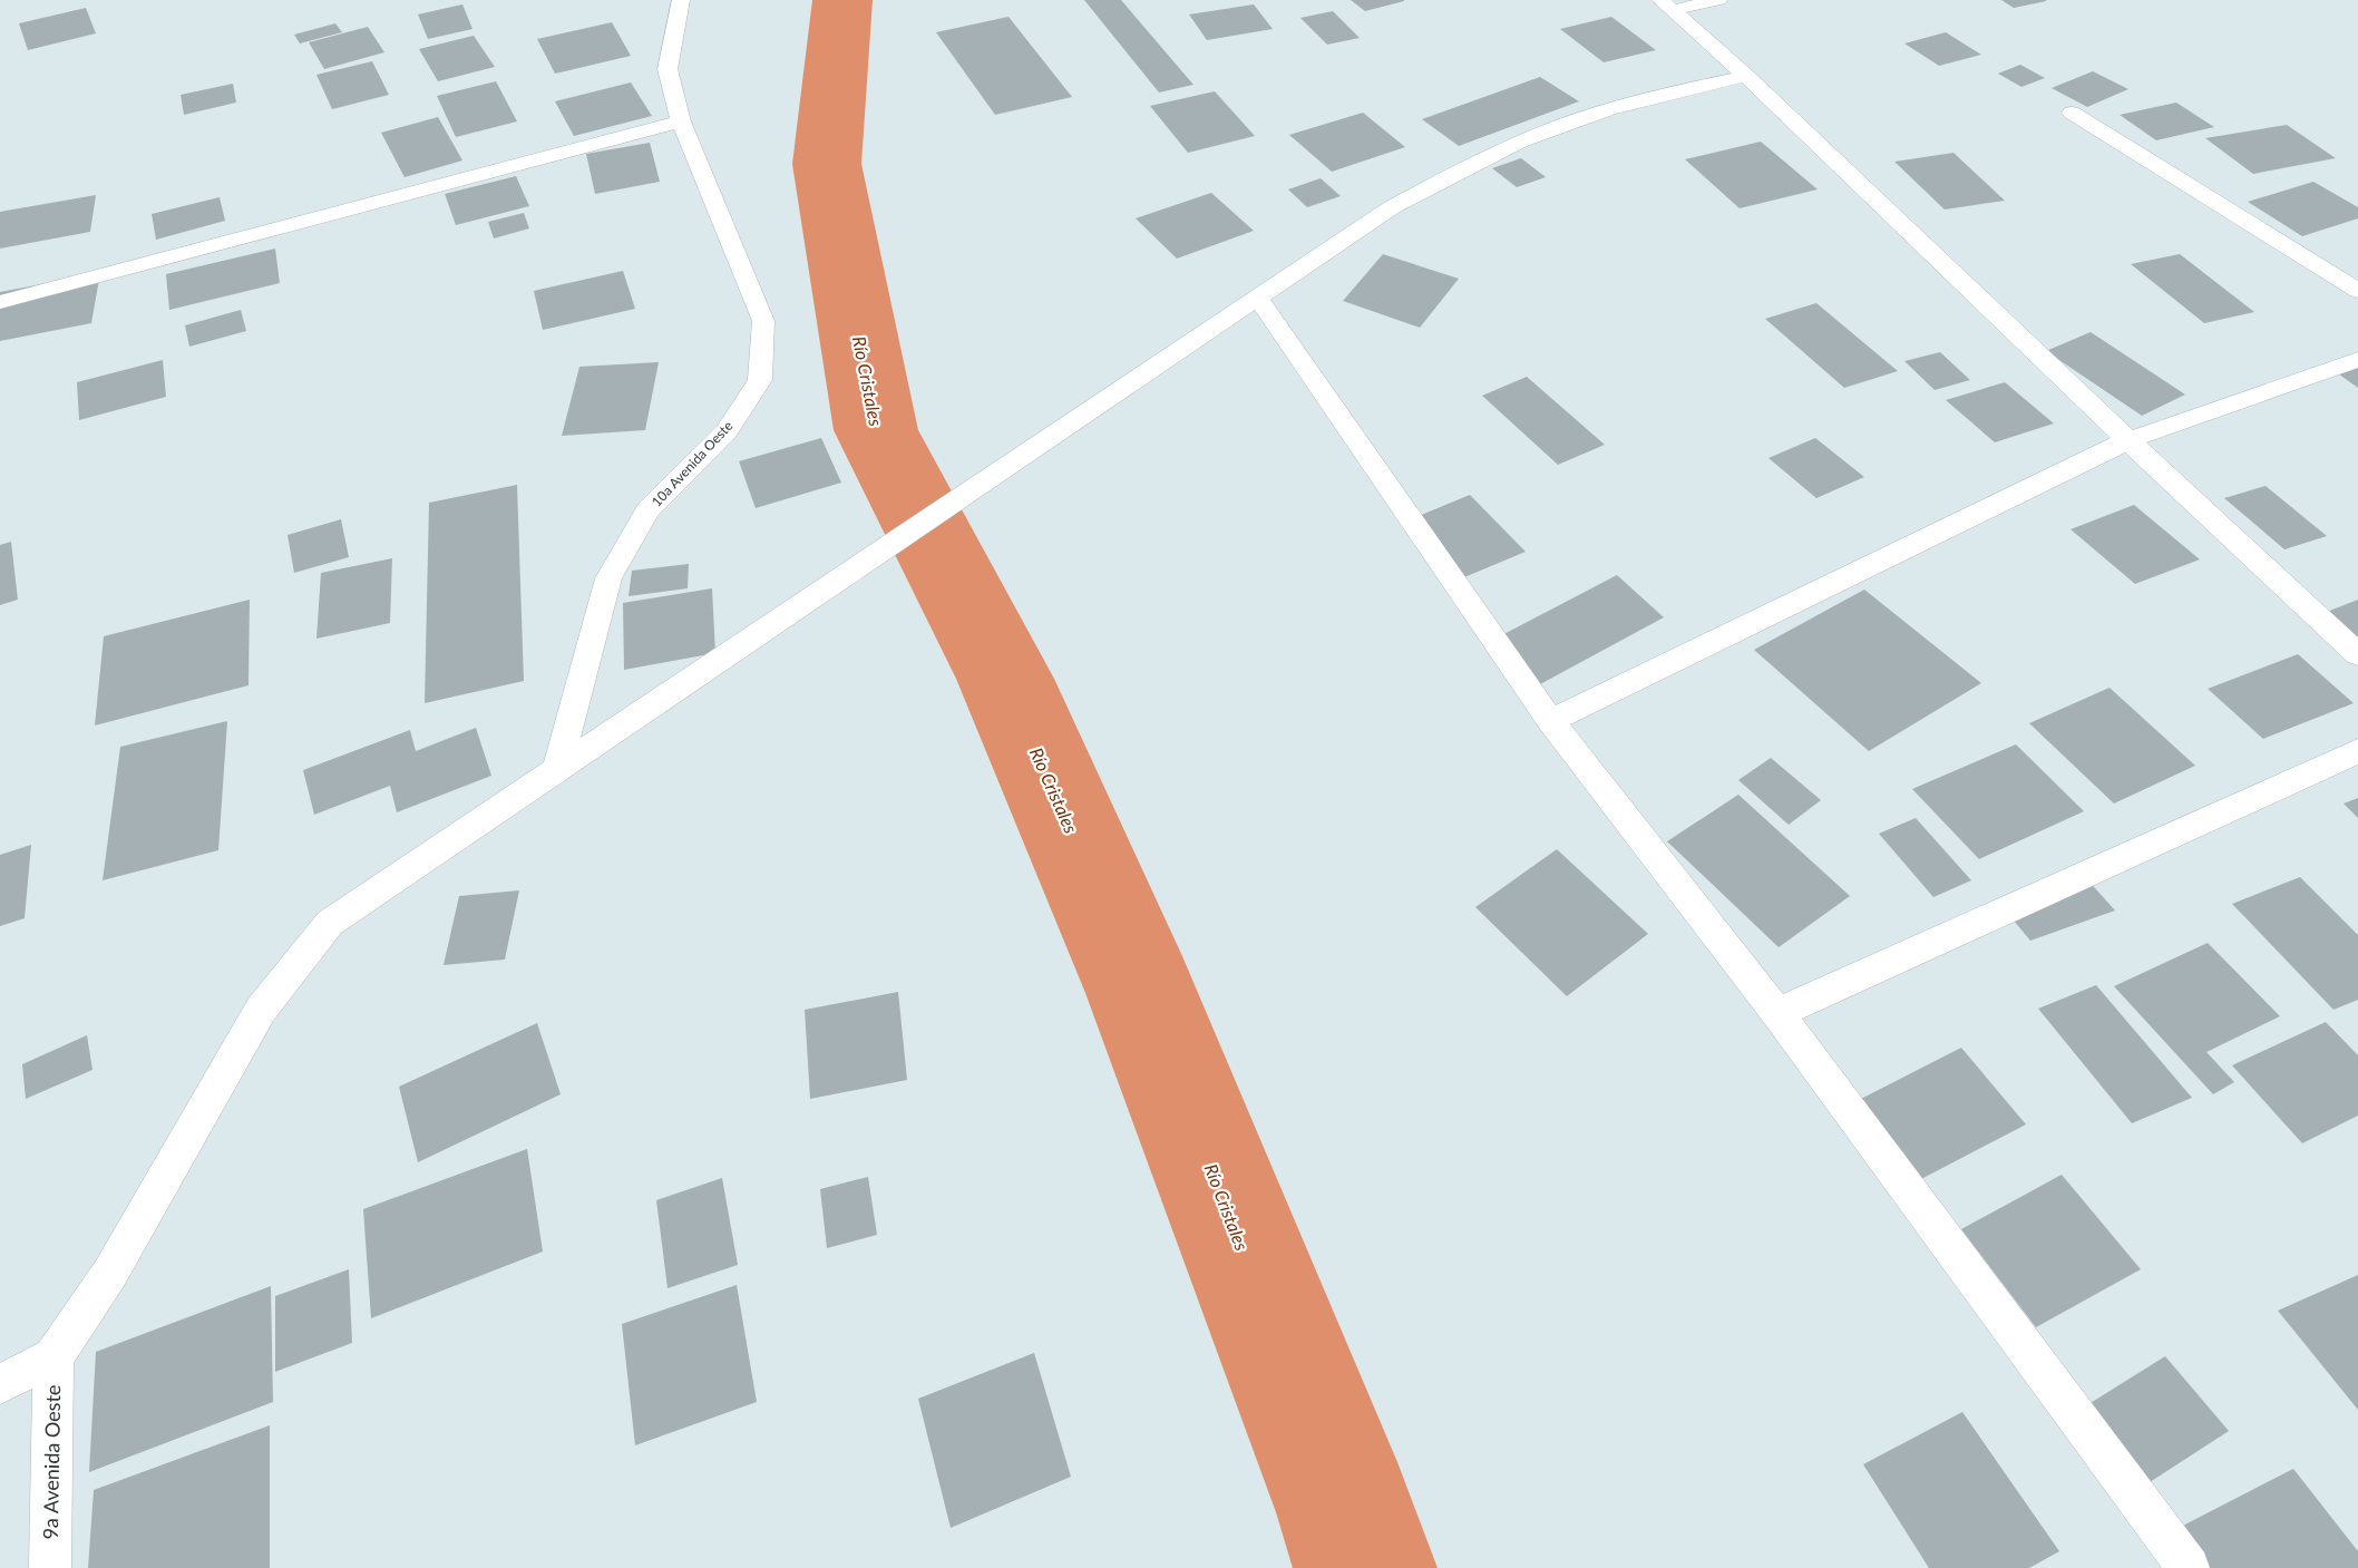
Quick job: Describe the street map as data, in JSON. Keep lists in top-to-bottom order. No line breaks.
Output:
{"streets":{"street":["10a Avenida Oeste","9a Avenida Oeste"]},"water":["Río Cristales"]}
